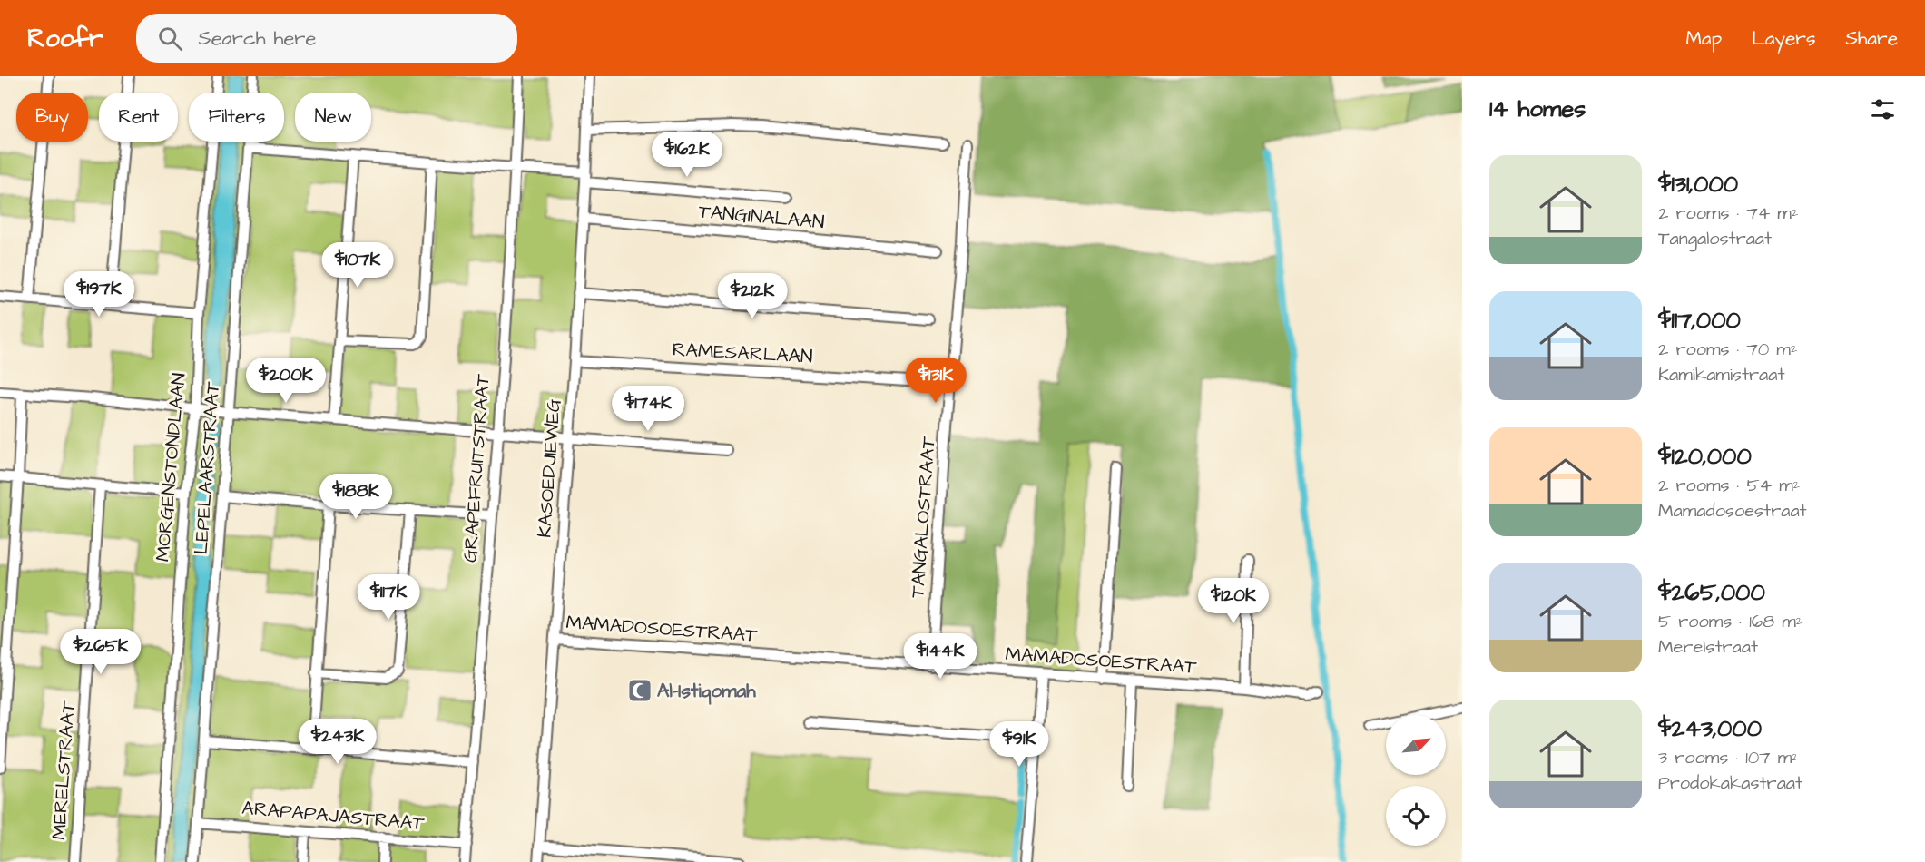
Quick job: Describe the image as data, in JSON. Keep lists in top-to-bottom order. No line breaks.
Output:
{"streets":{"street":["TANGINALAAN","RAMESARLAAN","MORGENSTONDLAAN","LEPELAARSTRAAT","GRAPEFRUITSTRAAT","KASOEDJIEWEG","TANGALOSTRAAT","MAMADOSOESTRAAT","MERELSTRAAT","ARAPAPAJASTRAAT"]},"crossings":[["TANGINALAAN","KASOEDJIEWEG"],["RAMESARLAAN","KASOEDJIEWEG"],["LEPELAARSTRAAT","ARAPAPAJASTRAAT"],["GRAPEFRUITSTRAAT","ARAPAPAJASTRAAT"],["KASOEDJIEWEG","MAMADOSOESTRAAT"],["TANGALOSTRAAT","MAMADOSOESTRAAT"]],"places":{"mosque":["Al-Istiqomah"]},"north":"top right","page":{"header":"Roofr","search":"Search here","nav":["Map","Layers","Share"],"heading":"14 homes","chip":["Buy","Rent","Filters","New"],"price":["$162K","$107K","$197K","$212K","$200K","$131K","$174K","$188K","$117K","$120K","$265K","$144K","$243K","$91K"],"list":[{"name":"$131,000","note":"2 rooms · 74 m² · Tangalostraat"},{"name":"$117,000","note":"2 rooms · 70 m² · Kamikamistraat"},{"name":"$120,000","note":"2 rooms · 54 m² · Mamadosoestraat"},{"name":"$265,000","note":"5 rooms · 168 m² · Merelstraat"},{"name":"$243,000","note":"3 rooms · 107 m² · Prodokakastraat"}]}}
